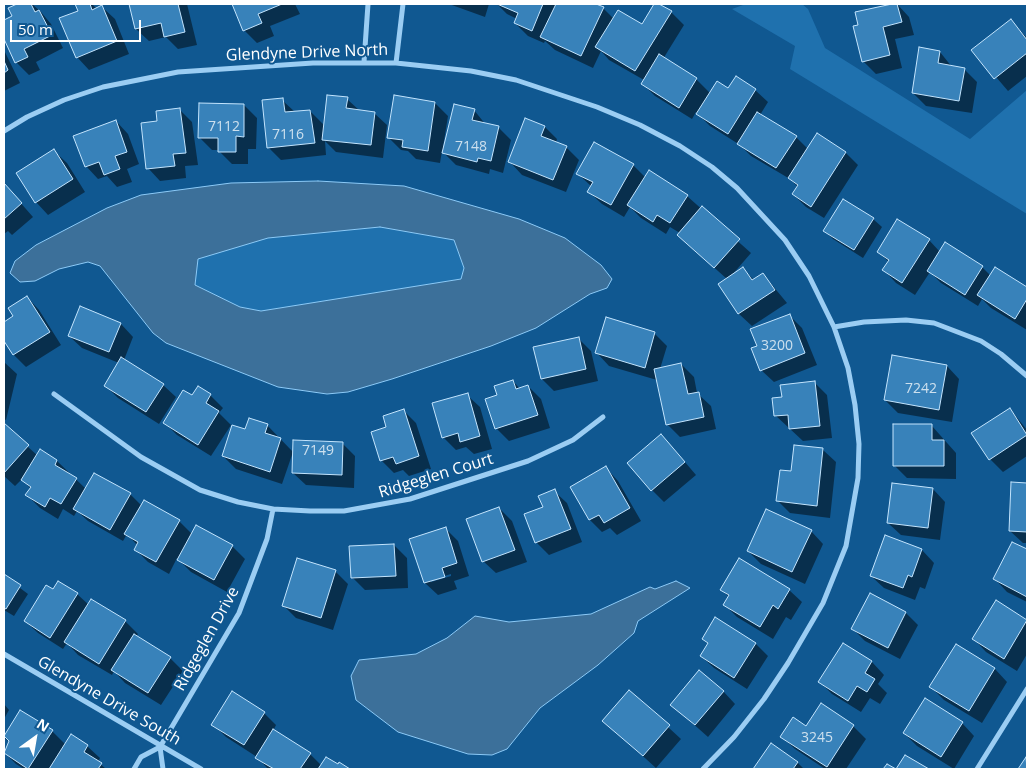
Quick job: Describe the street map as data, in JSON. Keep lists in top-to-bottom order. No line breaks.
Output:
{"streets":{"street":["Glendyne Drive North","Ridgeglen Court","Ridgeglen Drive","Glendyne Drive South"]},"crossings":[["Ridgeglen Court","Ridgeglen Drive"],["Ridgeglen Drive","Glendyne Drive South"]],"house_numbers":["7112","7116","7148","3200","7242","7149","3245"],"scale_bar":"50 m","north":"top right"}
